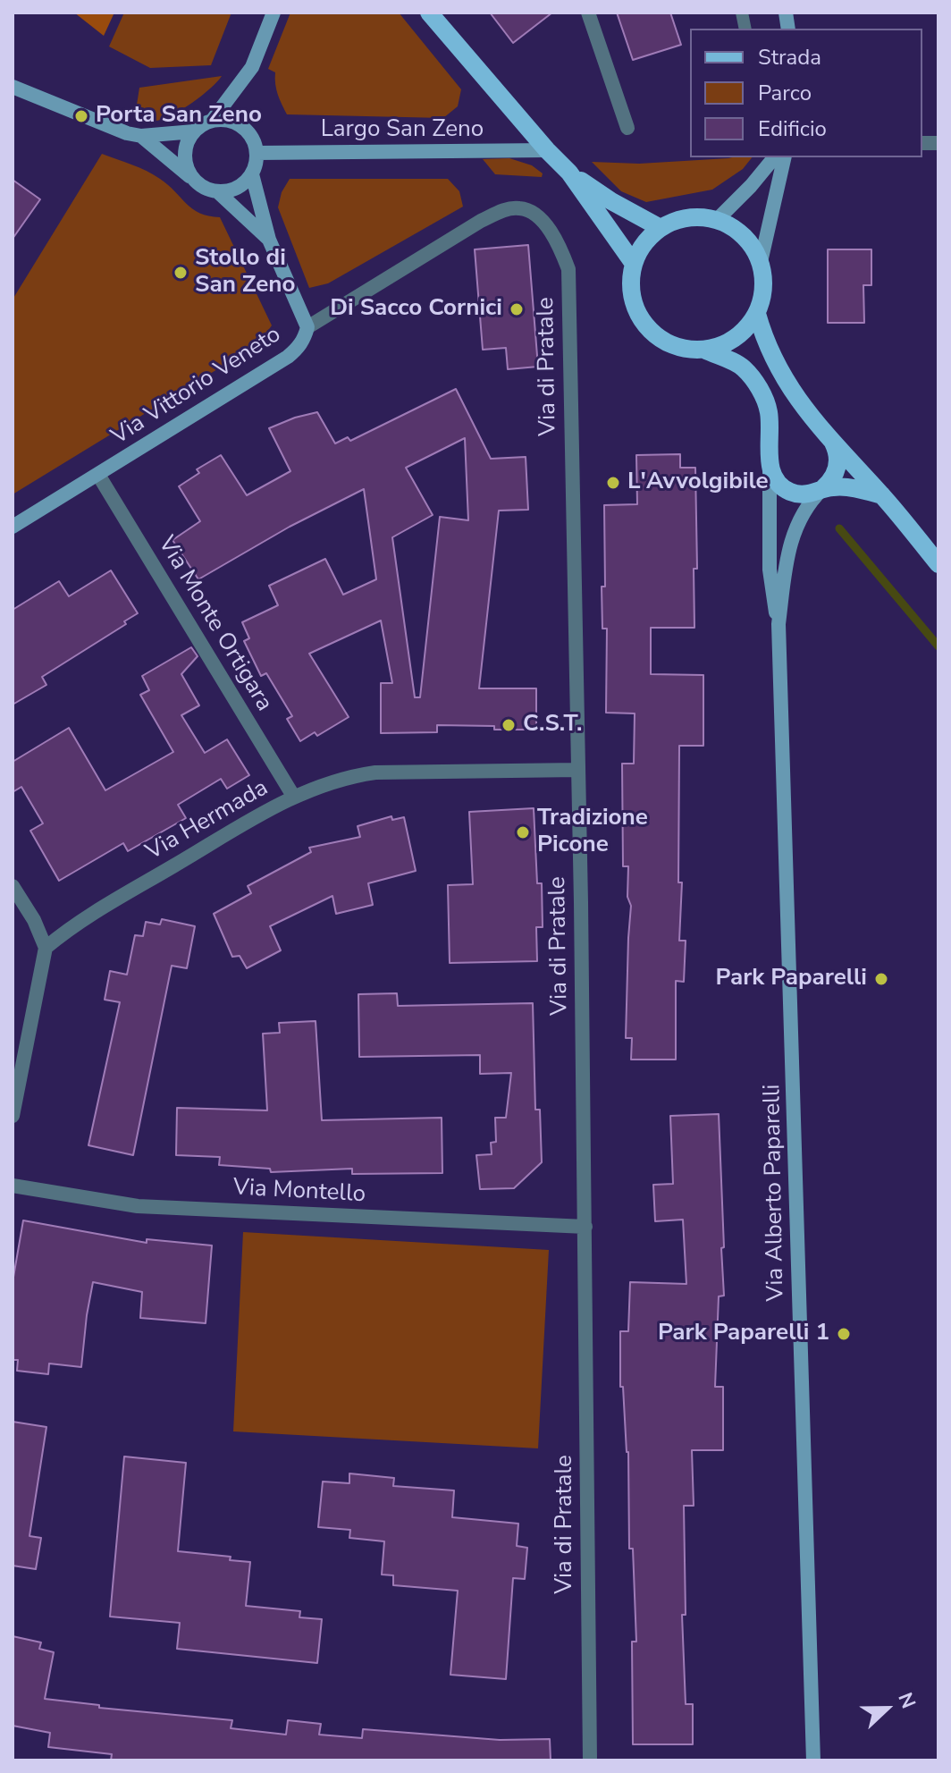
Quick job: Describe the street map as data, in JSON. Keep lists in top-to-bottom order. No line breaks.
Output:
{"streets":{"main road":["Largo San Zeno","Via Vittorio Veneto","Via Alberto Paparelli"],"street":["Via di Pratale","Via Monte Ortigara","Via Hermada","Via Montello"]},"crossings":[["Via di Pratale","Via Vittorio Veneto"],["Via di Pratale","Via Hermada"],["Via di Pratale","Via Montello"],["Via Vittorio Veneto","Via Monte Ortigara"],["Via Monte Ortigara","Via Hermada"]],"places":["Porta San Zeno","Stollo di San Zeno","Di Sacco Cornici","L'Avvolgibile","C.S.T.","Tradizione Picone","Park Paparelli","Park Paparelli 1"],"legend":["Strada","Parco","Edificio"],"north":"right"}
